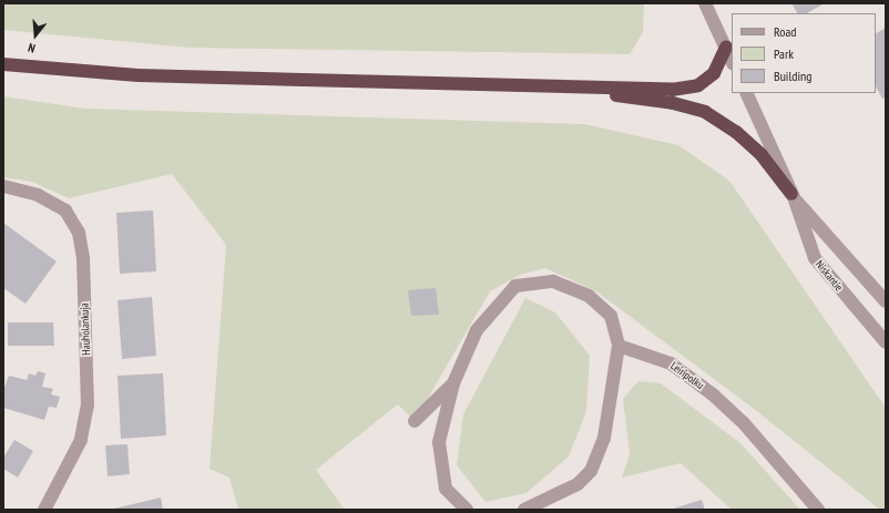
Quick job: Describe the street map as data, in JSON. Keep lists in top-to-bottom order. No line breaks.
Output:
{"streets":{"street":["Niskantie","Hauholankuja","Leiripolku"]},"legend":["Road","Park","Building"],"north":"bottom"}
